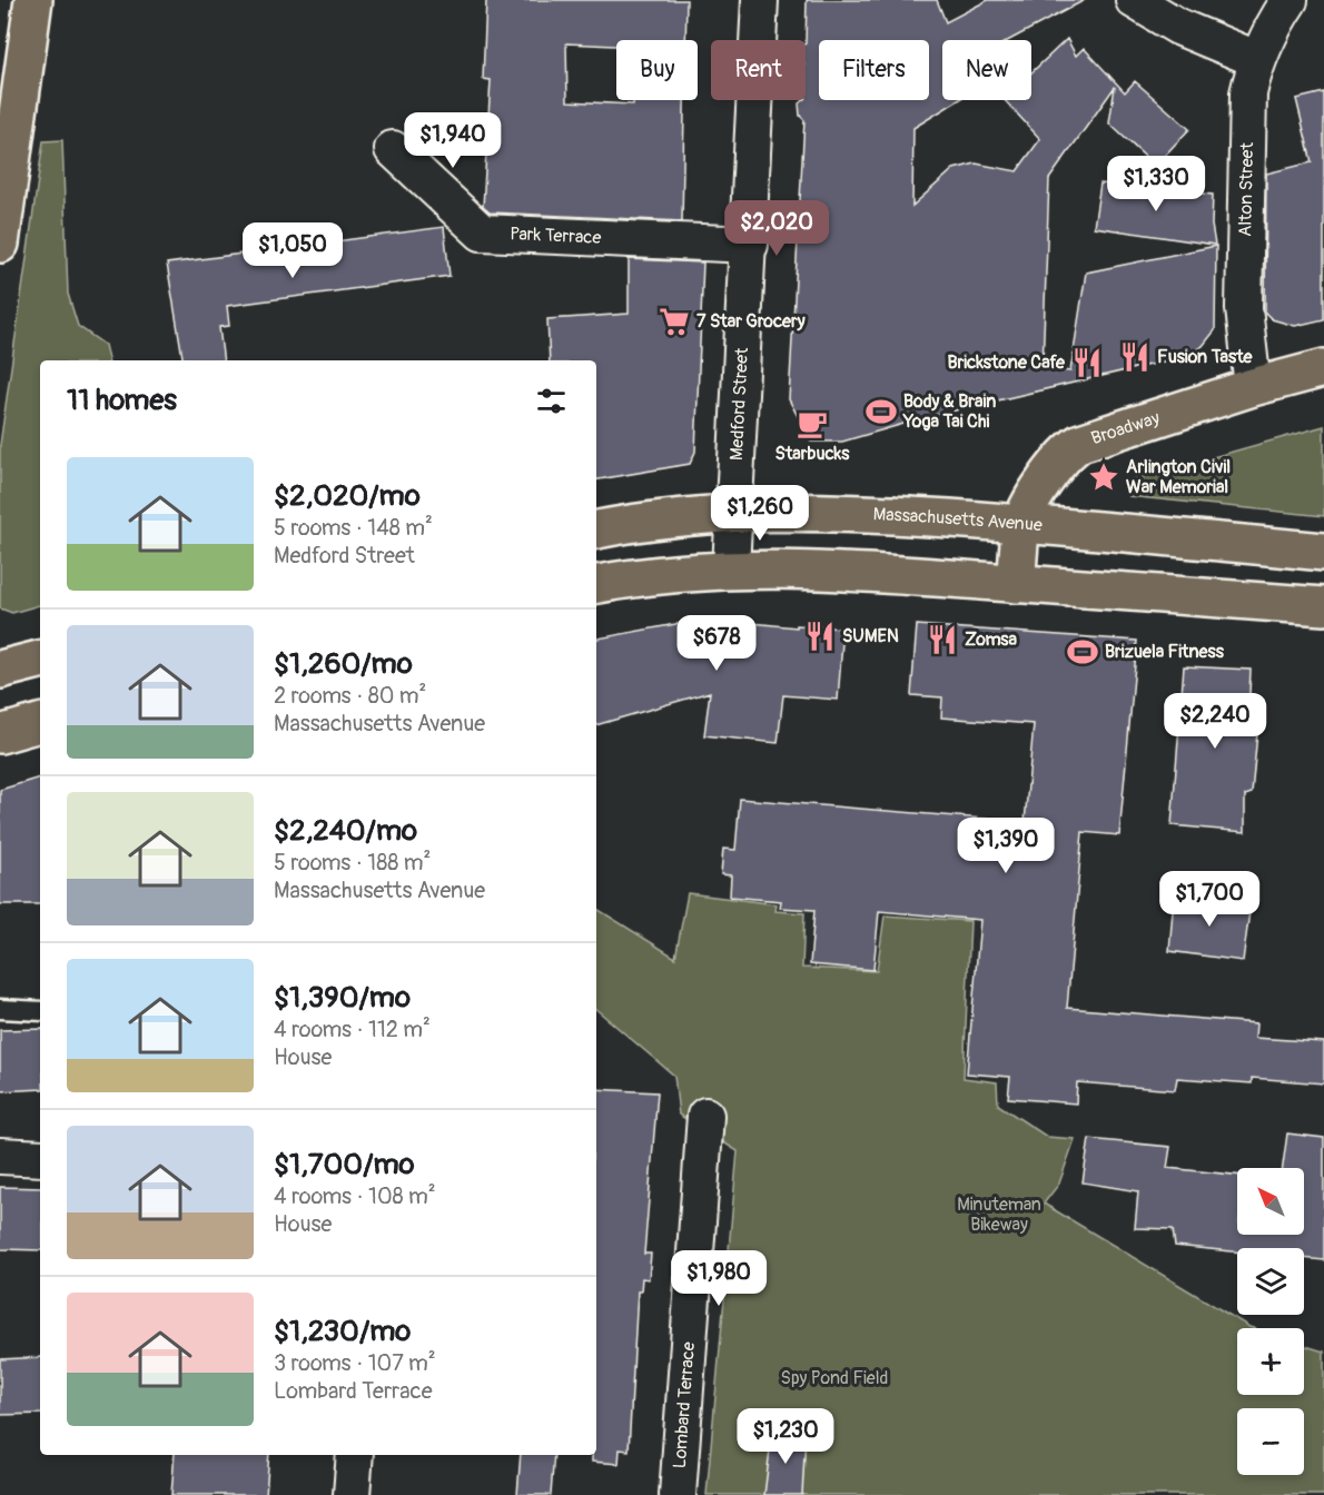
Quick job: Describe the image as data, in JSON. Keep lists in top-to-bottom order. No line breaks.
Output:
{"streets":{"main road":["Broadway","Massachusetts Avenue"],"street":["Alton Street","Park Terrace","Medford Street","Lombard Terrace"]},"crossings":[["Alton Street","Broadway"],["Park Terrace","Medford Street"],["Medford Street","Massachusetts Avenue"],["Broadway","Massachusetts Avenue"]],"parks":["Minuteman Bikeway","Spy Pond Field"],"places":{"supermarket":["7 Star Grocery"],"restaurant":["Fusion Taste","Brickstone Cafe","SUMEN","Zomsa"],"sports":["Body & Brain Yoga Tai Chi","Brizuela Fitness"],"cafe":["Starbucks"],"place":["Arlington Civil War Memorial"]},"north":"top left","page":{"chip":["Buy","Rent","Filters","New"],"price":["$1,940","$1,330","$2,020","$1,050","$1,260","$678","$2,240","$1,390","$1,700","$1,980","$1,230"],"heading":"11 homes","list":[{"name":"$2,020/mo","note":"5 rooms · 148 m² · Medford Street"},{"name":"$1,260/mo","note":"2 rooms · 80 m² · Massachusetts Avenue"},{"name":"$2,240/mo","note":"5 rooms · 188 m² · Massachusetts Avenue"},{"name":"$1,390/mo","note":"4 rooms · 112 m² · House"},{"name":"$1,700/mo","note":"4 rooms · 108 m² · House"},{"name":"$1,230/mo","note":"3 rooms · 107 m² · Lombard Terrace"}],"map_buttons":["+","−"]}}
